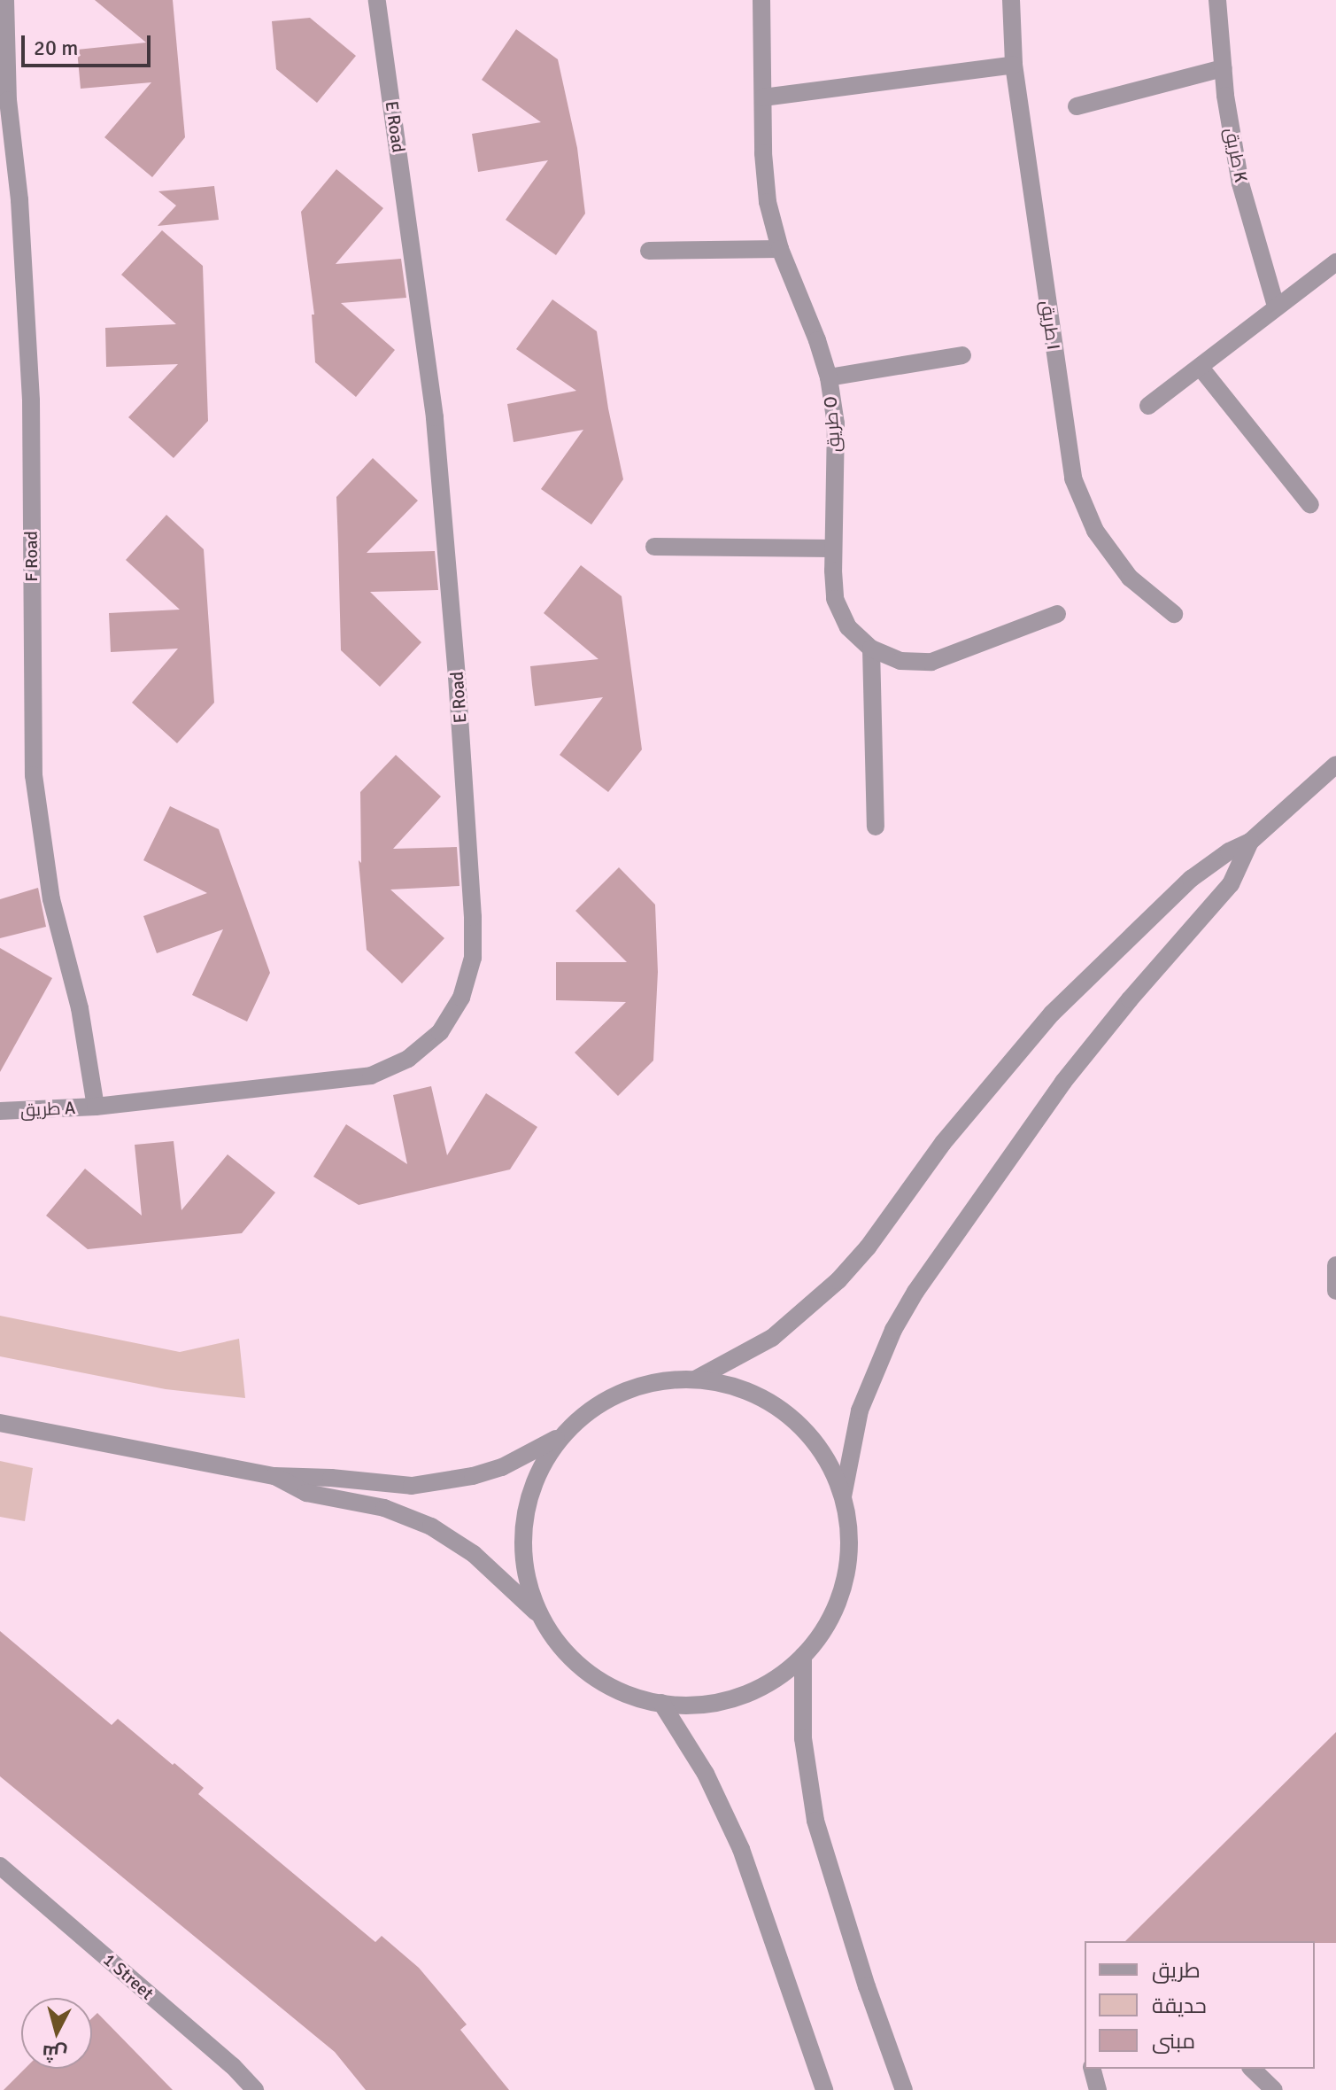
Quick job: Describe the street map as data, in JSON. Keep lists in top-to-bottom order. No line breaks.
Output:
{"streets":{"street":["E Road","طريق K","طريق I","طريق O","F Road","طريق A","1 Street"]},"crossings":[["E Road","F Road"],["E Road","طريق A"],["F Road","طريق A"]],"legend":["طريق","حديقة","مبنى"],"scale_bar":"20 m","north":"bottom"}
